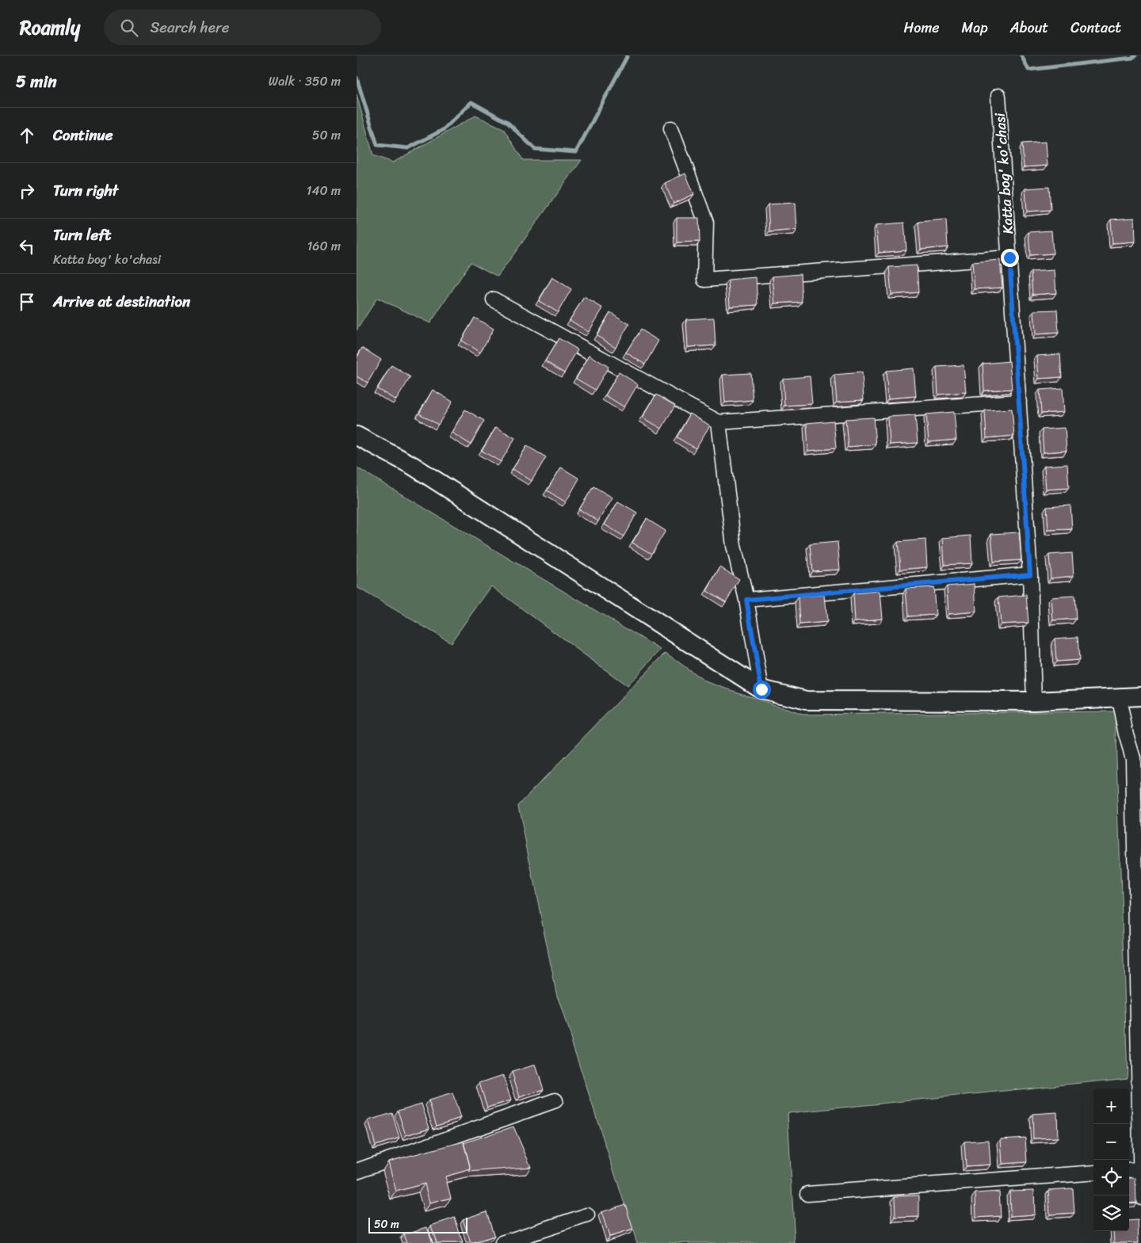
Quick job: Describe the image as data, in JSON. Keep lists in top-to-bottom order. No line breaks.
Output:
{"streets":{"street":["Katta bog' ko'chasi"]},"scale_bar":"50 m","page":{"header":"Roamly","search":"Search here","nav":["Home","Map","About","Contact"],"heading":["5 min","Walk · 350 m"],"list":[["Continue","50 m"],["Turn right","140 m"],["Turn left","Katta bog' ko'chasi","160 m"],"Arrive at destination"],"map_buttons":["+","−"],"scale":"50 m"}}
